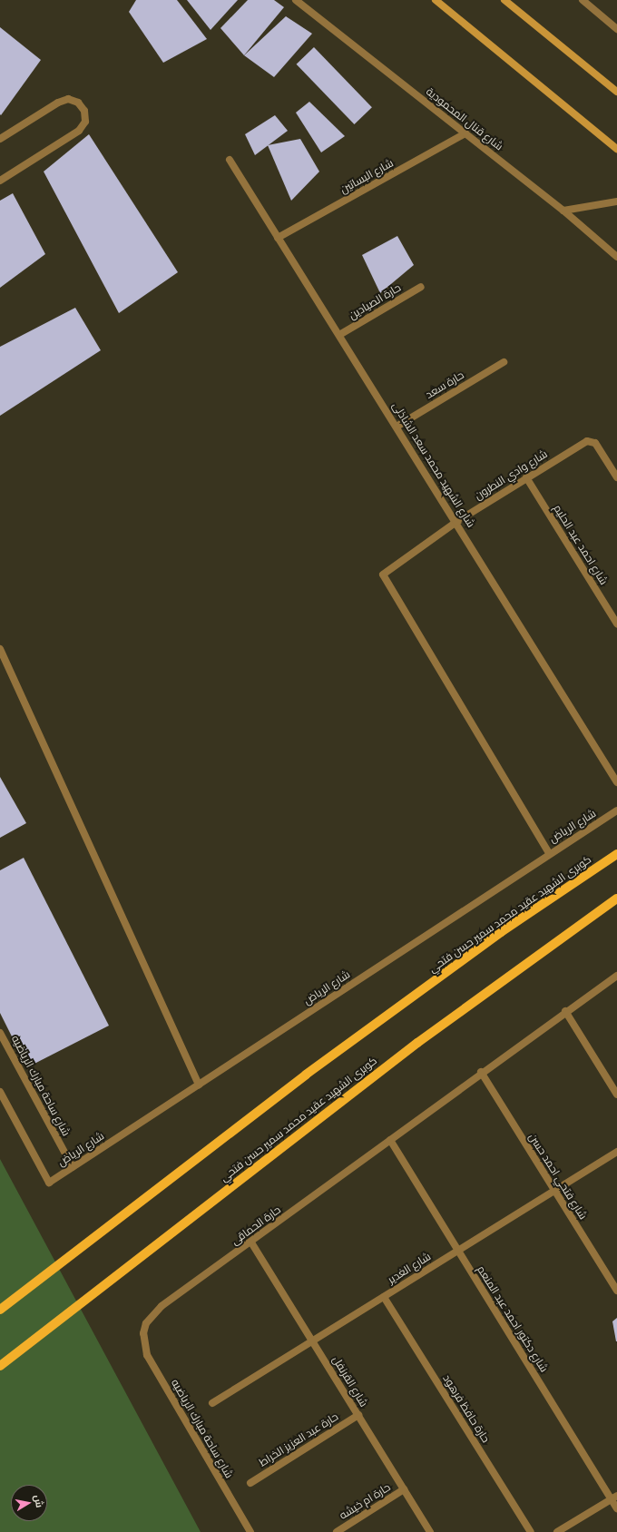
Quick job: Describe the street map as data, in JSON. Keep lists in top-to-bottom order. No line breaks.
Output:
{"streets":{"main road":["كوبرى الشهيد عقيد محمد سمير حسن فتحي"],"street":["شارع قنال المحمودية","شارع البساتين","حارة الصيادين","حارة سعد","شارع الشهيد محمد سعد الشاذلى","شارع وادي النطرون","شارع احمد عبد الحليم","شارع الرياض","شارع ساحة مبارك الرياضيه","شارع فتحي احمد حسن","حارة الحماقى","شارع الغدير","شارع دكتور احمد عبد المنعم","شارع القرنفل","حارة حافظ فرهود","حارة عبد العزيز الخراط","حارة ام خيشه"]},"crossings":[["شارع قنال المحمودية","شارع البساتين"],["شارع البساتين","شارع الشهيد محمد سعد الشاذلى"],["حارة الصيادين","شارع الشهيد محمد سعد الشاذلى"],["حارة سعد","شارع الشهيد محمد سعد الشاذلى"],["شارع الشهيد محمد سعد الشاذلى","شارع وادي النطرون"],["شارع وادي النطرون","شارع احمد عبد الحليم"],["شارع وادي النطرون","شارع الرياض"],["شارع الرياض","شارع ساحة مبارك الرياضيه"],["شارع ساحة مبارك الرياضيه","حارة الحماقى"],["شارع فتحي احمد حسن","حارة الحماقى"],["شارع فتحي احمد حسن","شارع الغدير"],["حارة الحماقى","شارع دكتور احمد عبد المنعم"],["حارة الحماقى","شارع القرنفل"],["شارع الغدير","شارع دكتور احمد عبد المنعم"],["شارع الغدير","شارع القرنفل"],["شارع الغدير","حارة حافظ فرهود"],["شارع القرنفل","حارة عبد العزيز الخراط"],["شارع القرنفل","حارة ام خيشه"]],"north":"right"}
